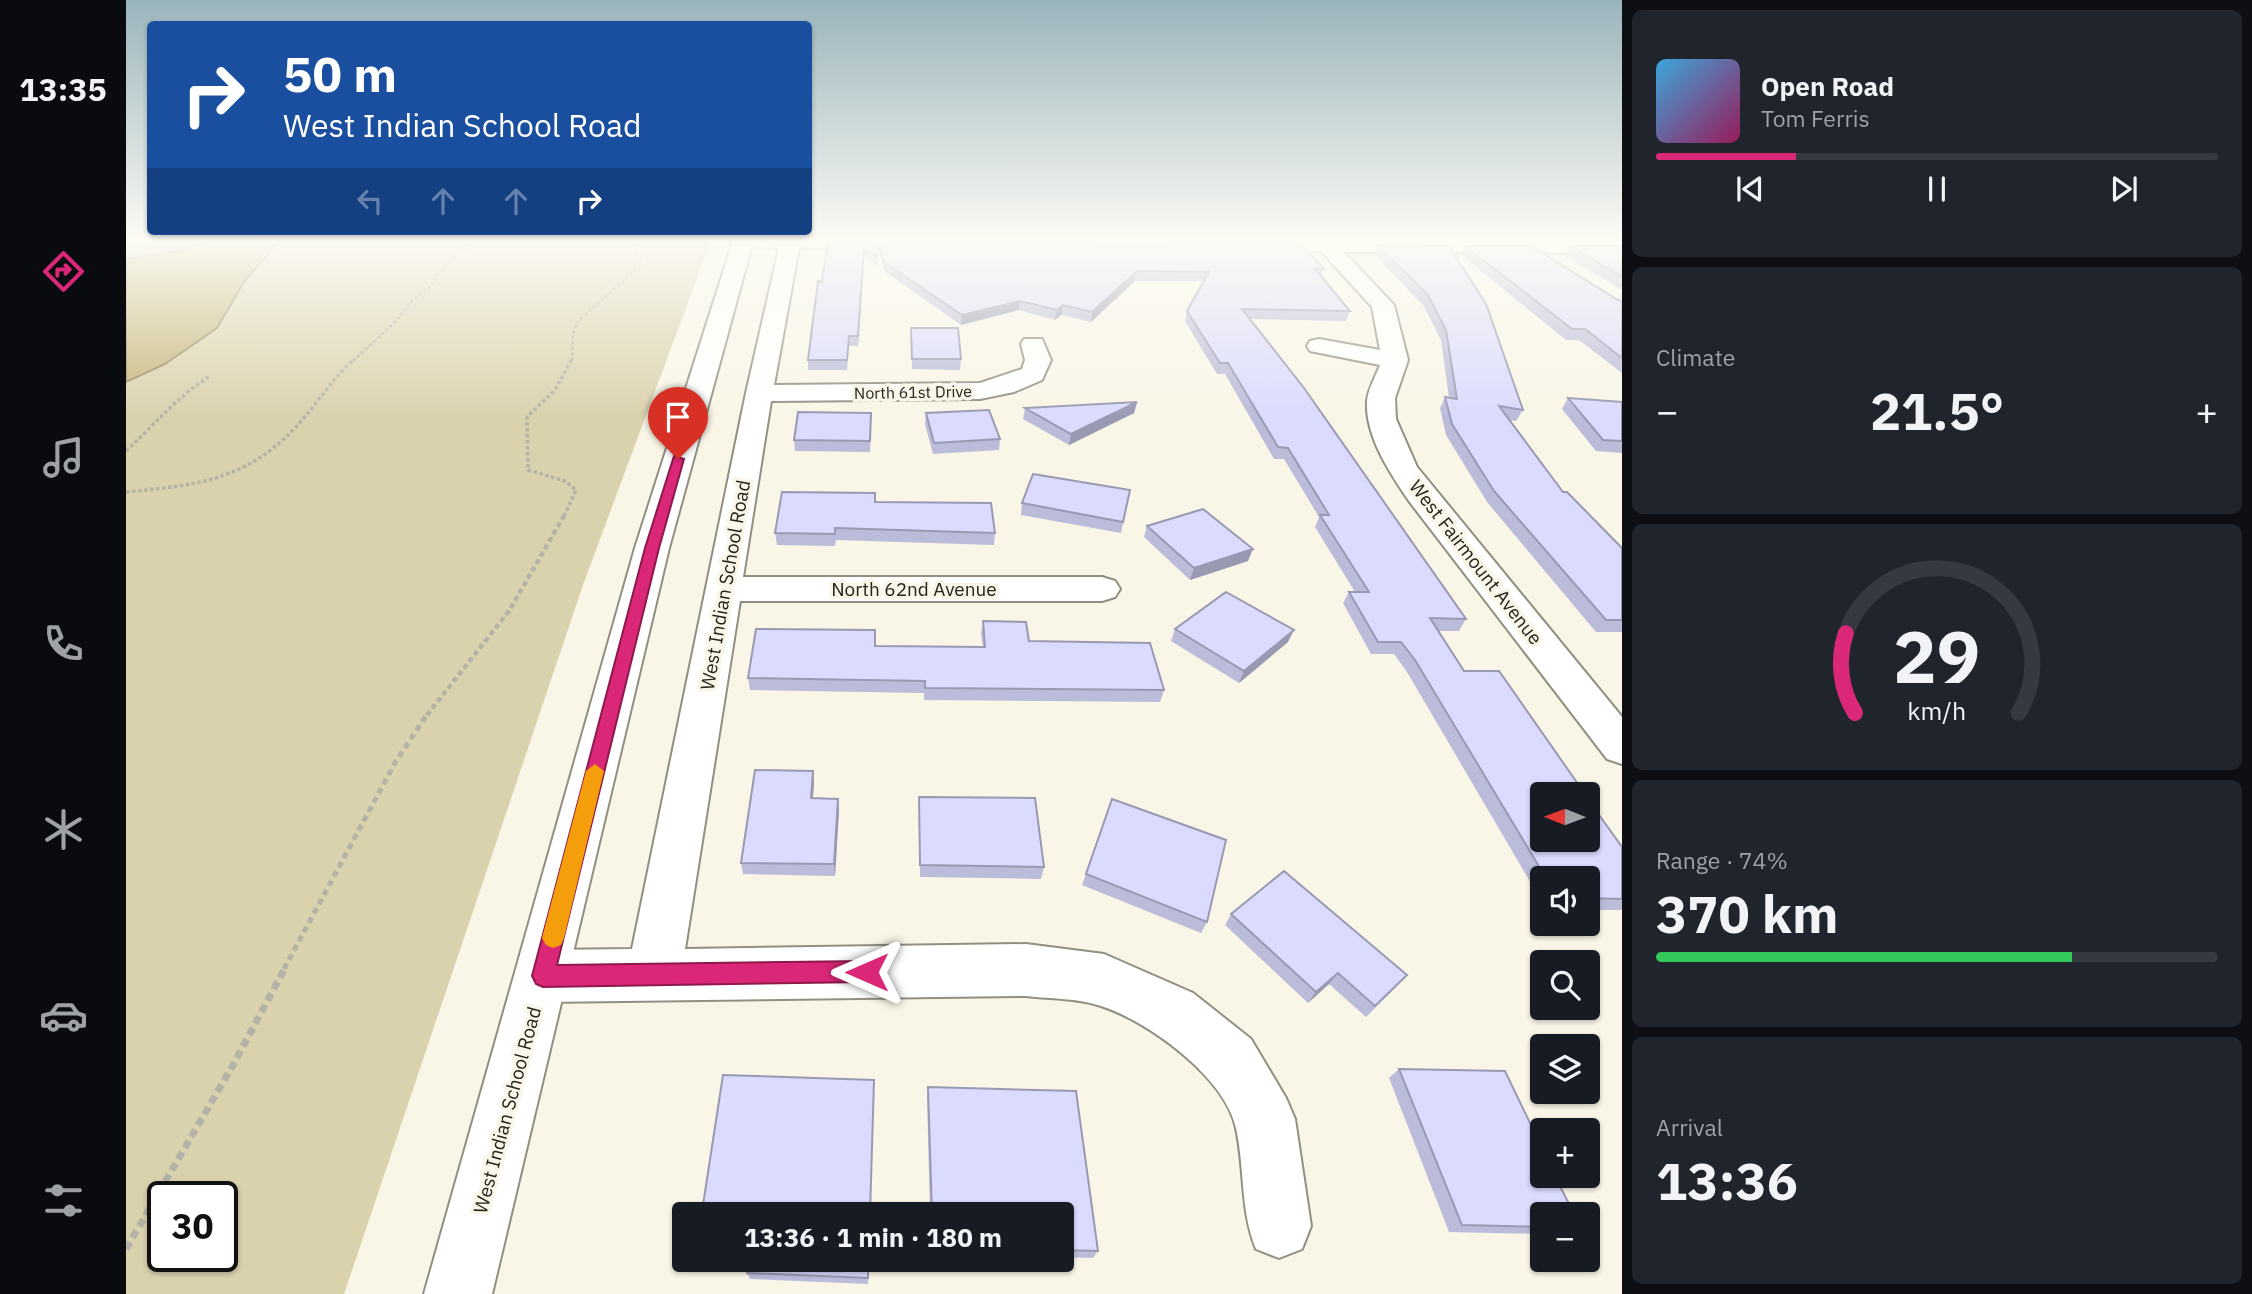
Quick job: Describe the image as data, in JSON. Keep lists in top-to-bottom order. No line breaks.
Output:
{"streets":{"street":["North 61st Drive","West Fairmount Avenue","West Indian School Road","North 62nd Avenue"]},"crossings":[["North 61st Drive","West Indian School Road"],["West Indian School Road","North 62nd Avenue"]],"north":"left","page":{"tabs":"13:35","turn":["50 m","West Indian School Road"],"song":["Open Road","Tom Ferris"],"tile":["Climate",["Range · 74%","370 km"],["Arrival","13:36"]],"heat":["−","21.5°","+"],"map_buttons":["+","−"],"limit":"30","trip":"13:36 · 1 min · 180 m","gauge":["29","km/h"]}}
